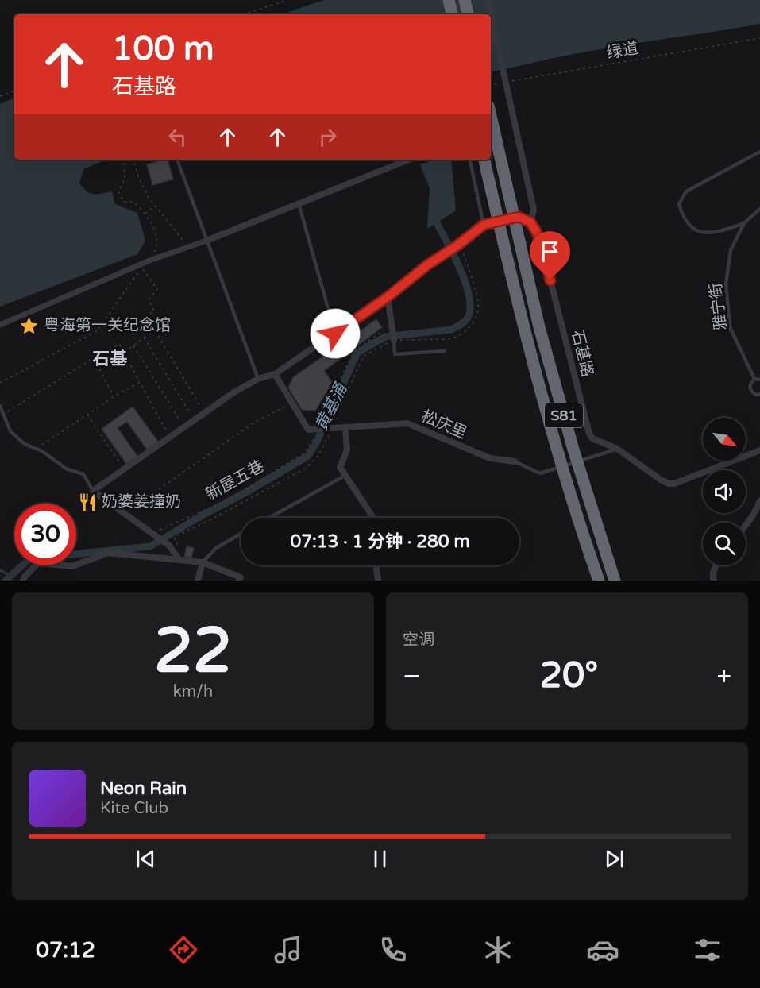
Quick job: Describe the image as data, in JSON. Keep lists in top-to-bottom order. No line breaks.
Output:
{"streets":{"highway":["S81"],"street":["石基路","松庆里"],"lane":["雅宁街"],"path":["绿道","新屋五巷"]},"crossings":[["松庆里","新屋五巷"]],"districts":["石基"],"water":["黄基涌"],"places":{"place":["粤海第一关纪念馆"],"restaurant":["奶婆姜撞奶"]},"north":"bottom right","page":{"turn":["100 m","石基路"],"limit":"30","trip":"07:13 · 1 分钟 · 280 m","tile":[["22","km/h"],"空调"],"heat":["−","20°","+"],"song":["Neon Rain","Kite Club"],"tabs":"07:12"}}
